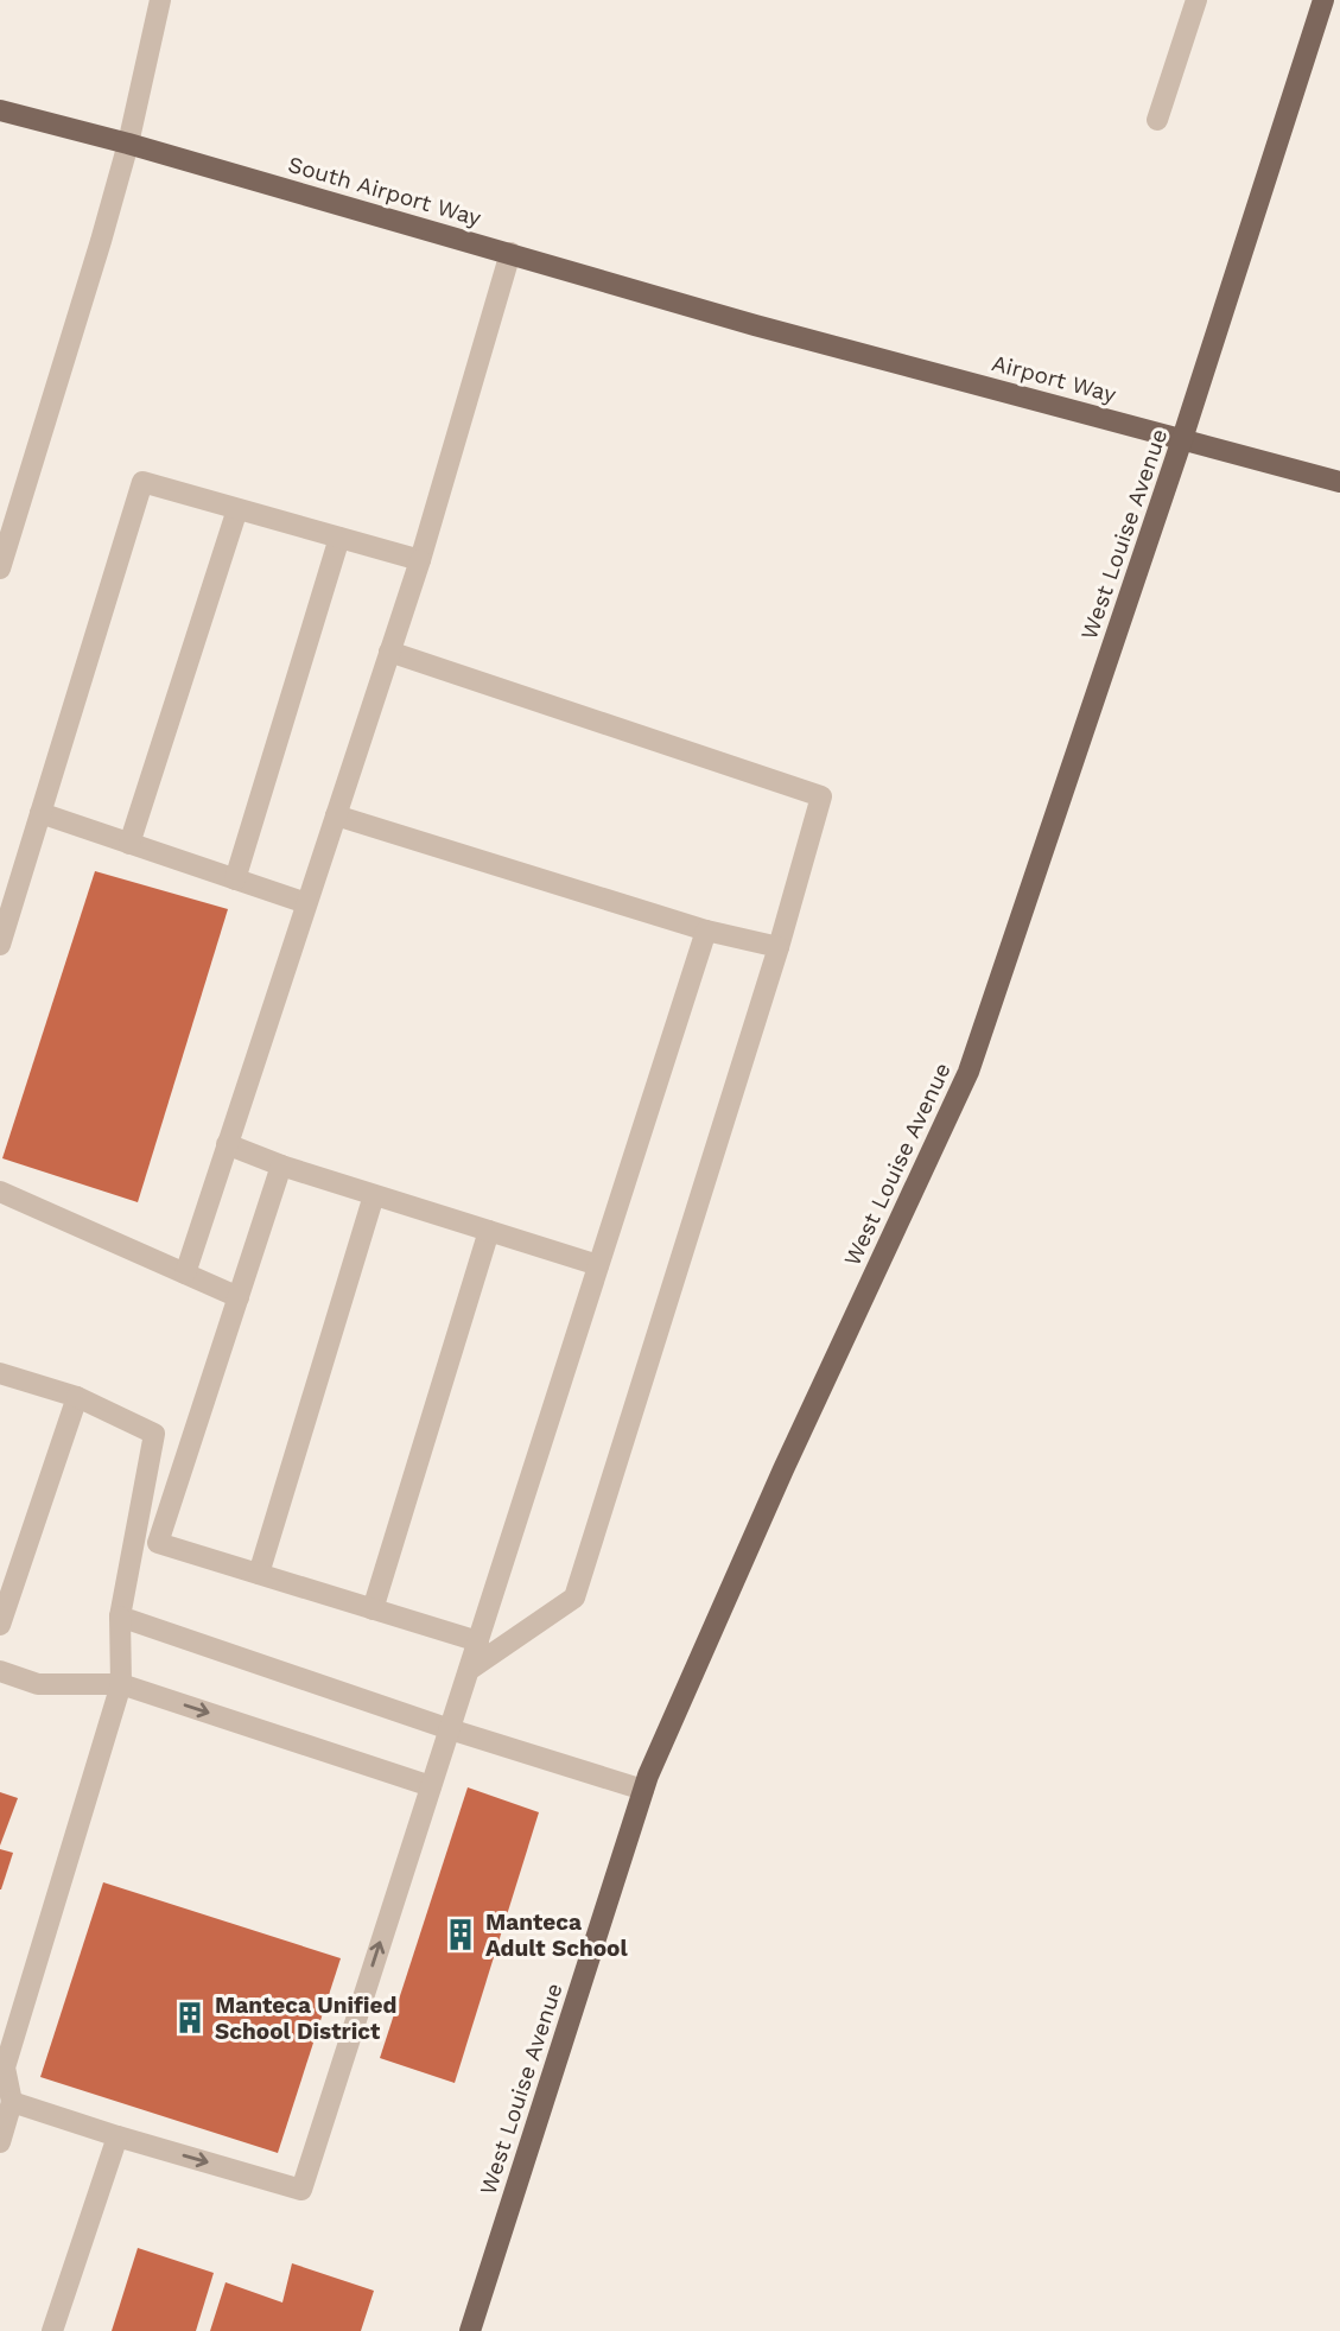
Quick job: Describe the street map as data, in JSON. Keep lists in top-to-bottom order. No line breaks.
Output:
{"streets":{"main road":["South Airport Way","Airport Way","West Louise Avenue"]},"crossings":[["South Airport Way","Airport Way"],["Airport Way","West Louise Avenue"]],"places":{"building":["Manteca Adult School","Manteca Unified School District"]}}
